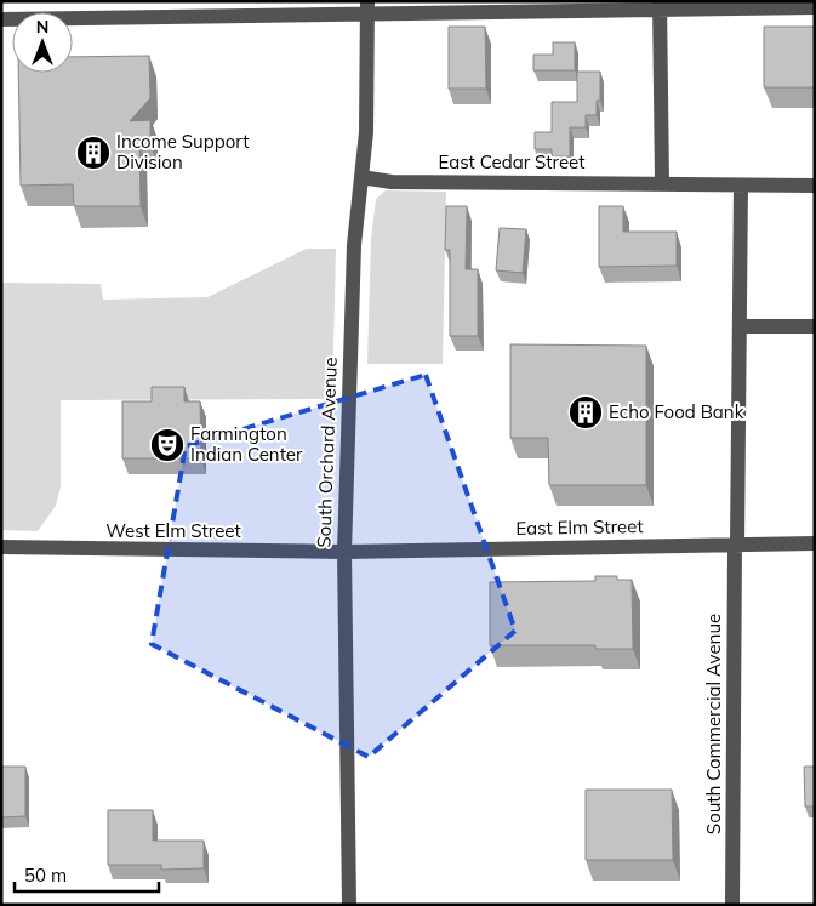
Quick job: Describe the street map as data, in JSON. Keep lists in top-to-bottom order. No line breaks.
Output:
{"streets":{"street":["East Cedar Street","South Orchard Avenue","East Elm Street","West Elm Street","South Commercial Avenue"]},"crossings":[["East Cedar Street","South Orchard Avenue"],["East Cedar Street","South Commercial Avenue"],["South Orchard Avenue","East Elm Street"],["South Orchard Avenue","West Elm Street"],["East Elm Street","West Elm Street"],["East Elm Street","South Commercial Avenue"]],"places":{"building":["Income Support Division","Echo Food Bank"],"theatre":["Farmington Indian Center"]},"scale_bar":"50 m","north":"top"}
